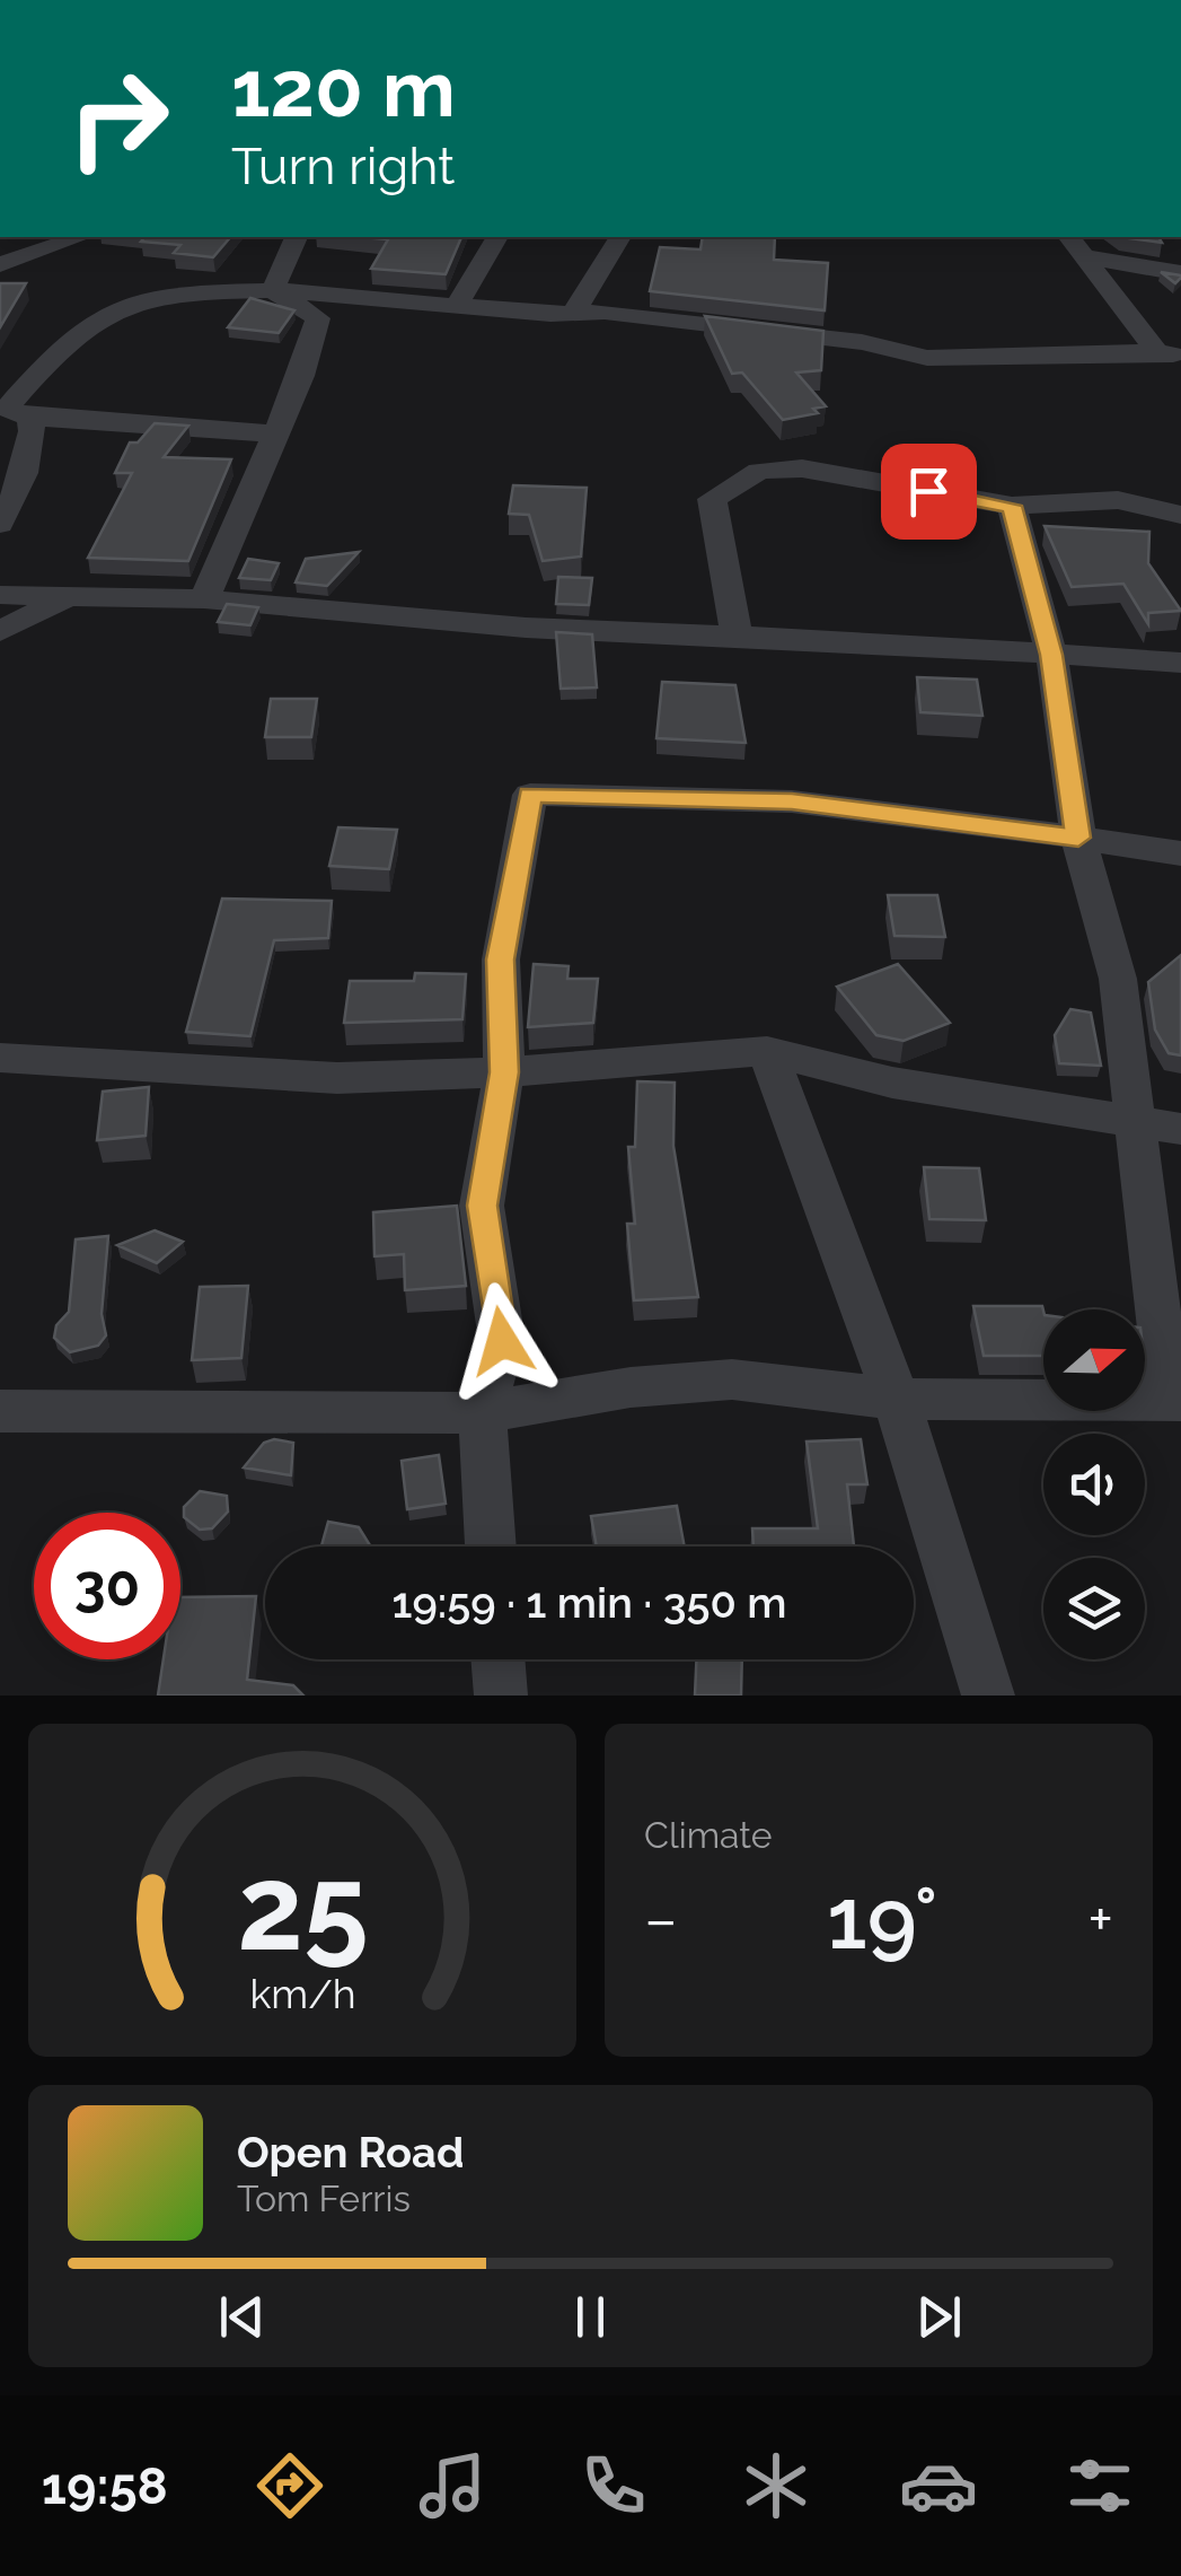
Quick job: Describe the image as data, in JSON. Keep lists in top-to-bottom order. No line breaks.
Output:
{"north":"right","page":{"turn":["120 m","Turn right"],"limit":"30","trip":"19:59 · 1 min · 350 m","tile":"Climate","heat":["−","19°","+"],"song":["Open Road","Tom Ferris"],"tabs":"19:58","gauge":["25","km/h"]}}
